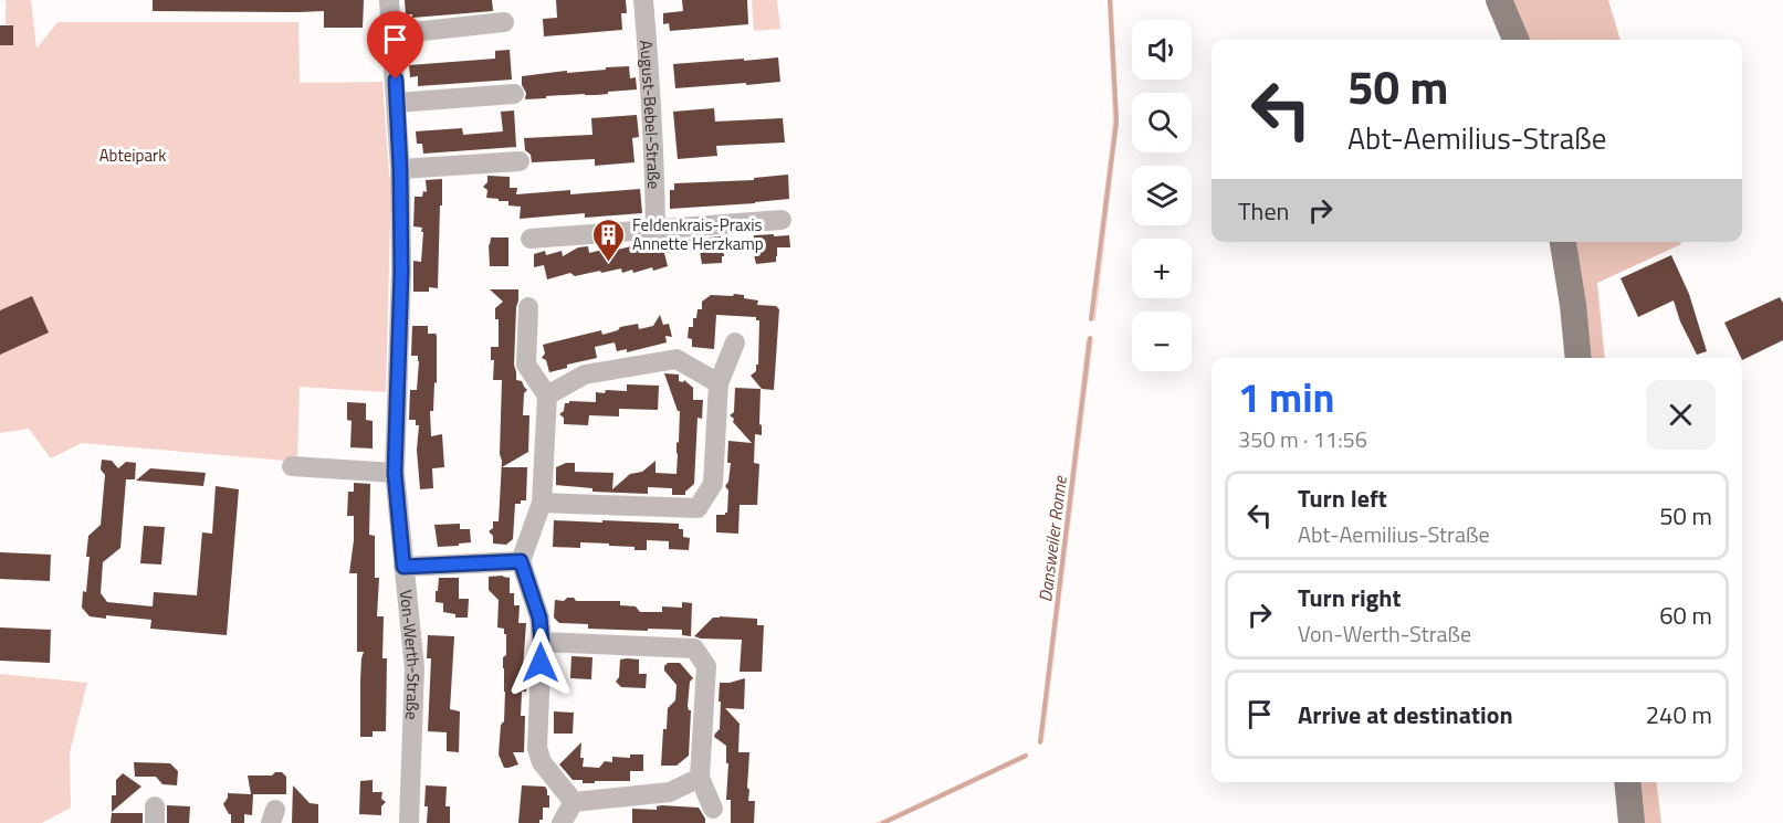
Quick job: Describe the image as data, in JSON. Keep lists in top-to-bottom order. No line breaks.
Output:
{"streets":{"street":["August-Bebel-Straße","Von-Werth-Straße"]},"water":["Dansweiler Ronne"],"parks":["Abteipark"],"places":{"building":["Feldenkrais-Praxis Annette Herzkamp"]},"page":{"map_buttons":["+","−"],"turn":["50 m","Abt-Aemilius-Straße"],"then":"Then","heading":["1 min","350 m · 11:56"],"list":[{"name":"Turn left","note":"Abt-Aemilius-Straße","value":"50 m"},{"name":"Turn right","note":"Von-Werth-Straße","value":"60 m"},{"name":"Arrive at destination","value":"240 m"}]}}
